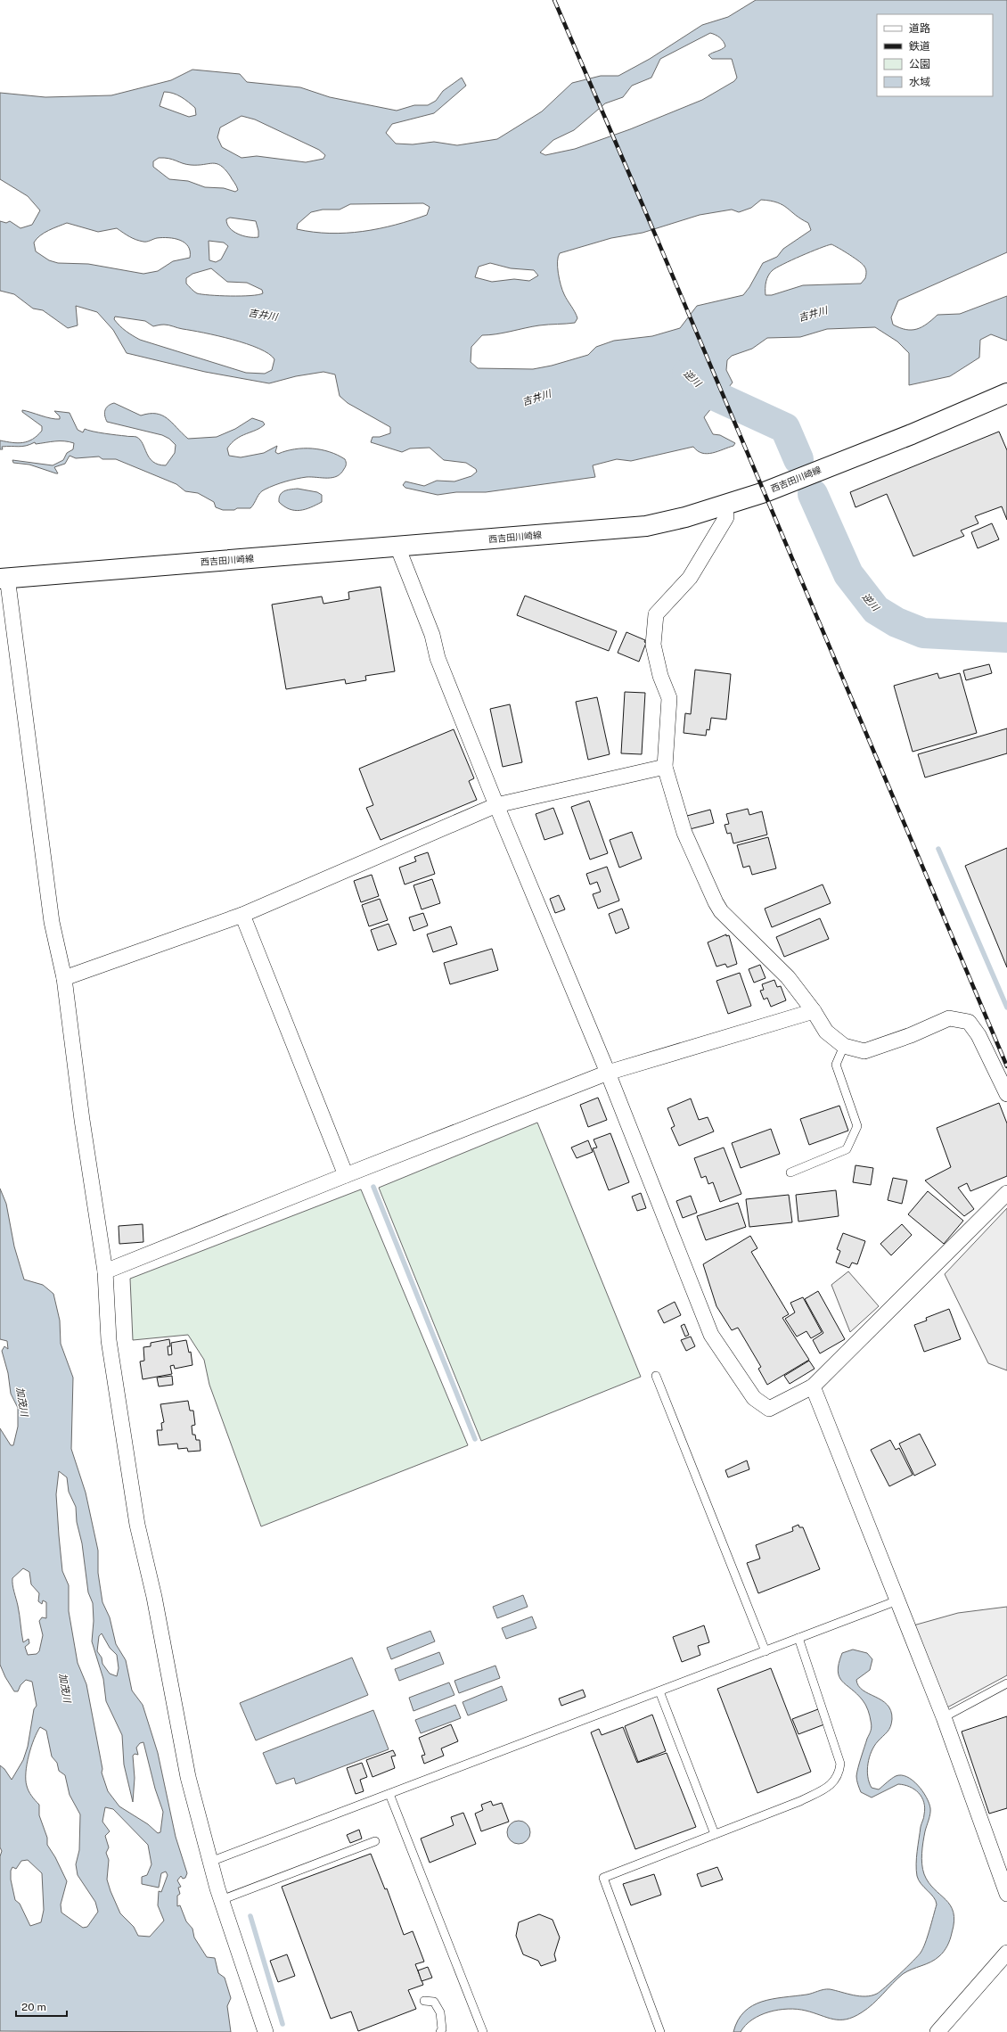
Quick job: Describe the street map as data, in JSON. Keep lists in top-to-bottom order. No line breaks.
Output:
{"streets":{"main road":["西吉田川崎線"]},"water":["吉井川","逆川","加茂川"],"legend":["道路","鉄道","公園","水域"],"scale_bar":"20 m"}
